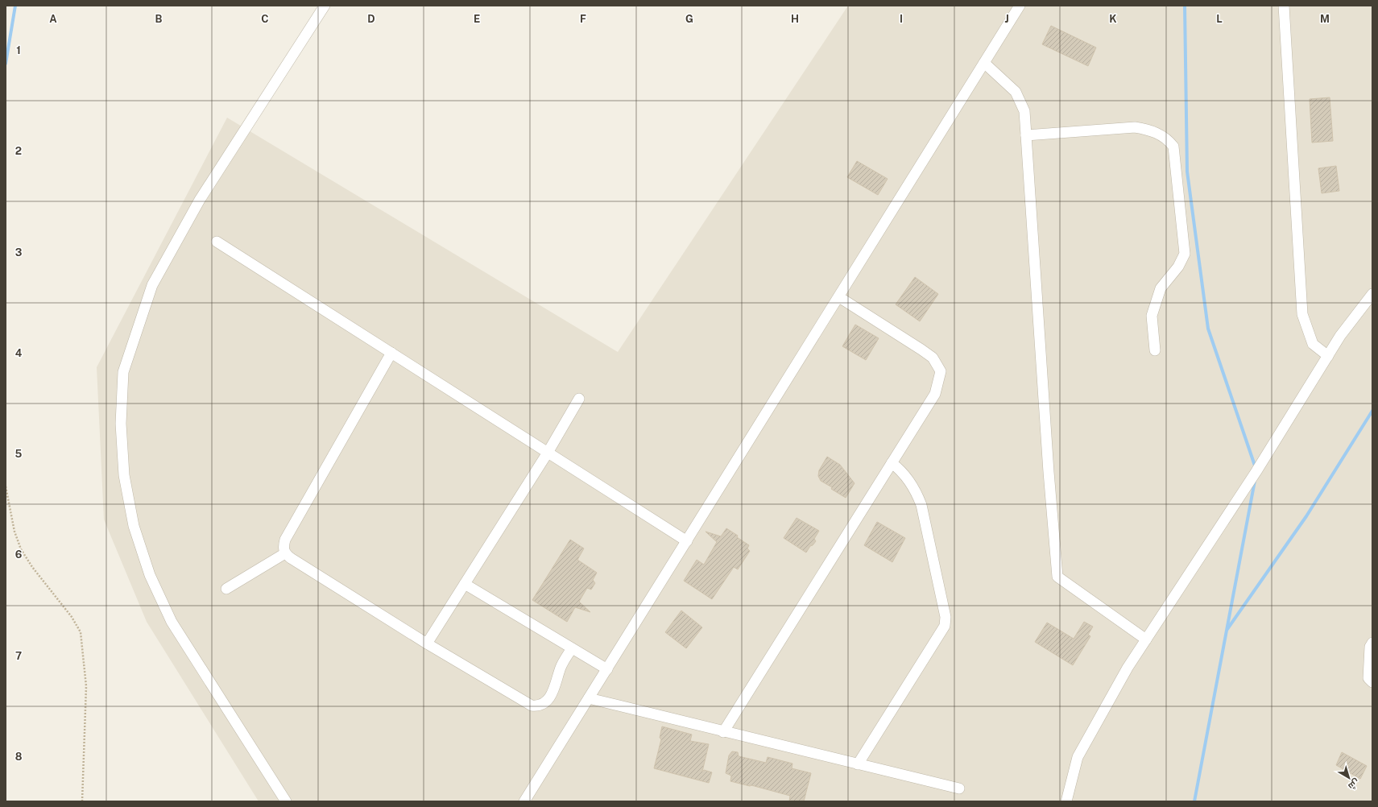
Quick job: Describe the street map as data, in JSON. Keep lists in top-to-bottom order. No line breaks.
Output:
{"north":"bottom right","grid":{"columns":["A","B","C","D","E","F","G","H","I","J","K","L","M"],"rows":["1","2","3","4","5","6","7","8"]}}
